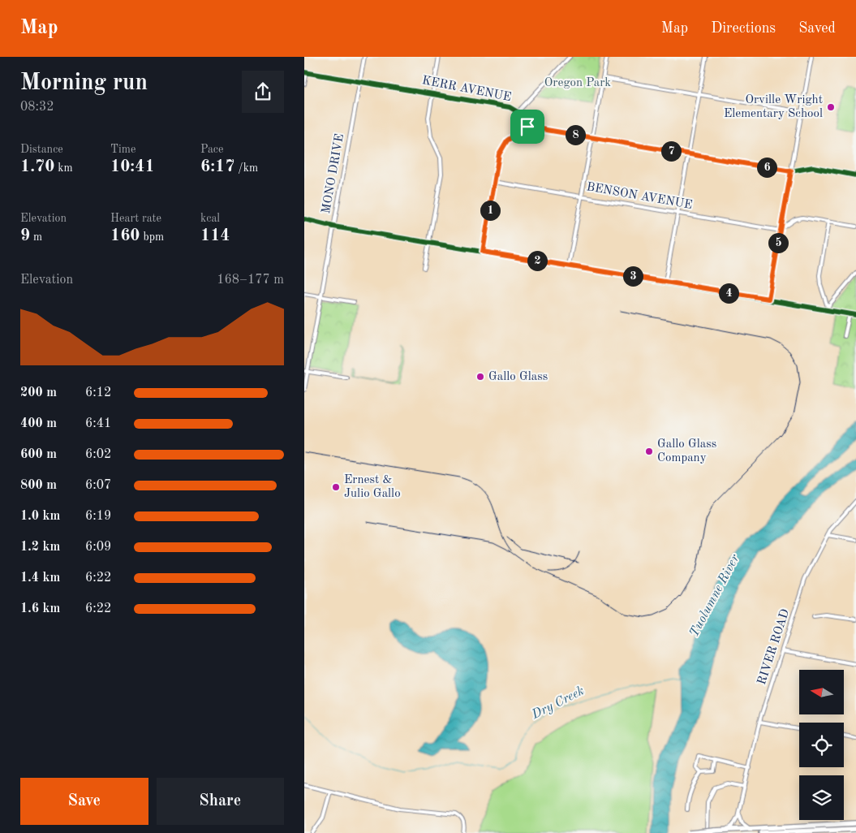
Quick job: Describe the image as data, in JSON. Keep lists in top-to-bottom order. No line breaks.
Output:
{"streets":{"street":["KERR AVENUE","MONO DRIVE","BENSON AVENUE","RIVER ROAD"]},"crossings":[["KERR AVENUE","MONO DRIVE"]],"water":["Tuolumne River","Dry Creek"],"parks":["Oregon Park"],"places":["Orville Wright Elementary School","Gallo Glass","Gallo Glass Company","Ernest & Julio Gallo"],"north":"left","page":{"header":"Map","nav":["Map","Directions","Saved"],"heading":["Morning run","08:32"],"pins":["8","7","6","1","5","2","3","4"],"stats":[["Distance","1.70 km"],["Time","10:41"],["Pace","6:17 /km"],["Elevation","9 m"],["Heart rate","160 bpm"],["kcal","114"]],"chart":["Elevation","168–177 m"],"list":[{"name":"200 m","note":"6:12"},{"name":"400 m","note":"6:41"},{"name":"600 m","note":"6:02"},{"name":"800 m","note":"6:07"},{"name":"1.0 km","note":"6:19"},{"name":"1.2 km","note":"6:09"},{"name":"1.4 km","note":"6:22"},{"name":"1.6 km","note":"6:22"}],"buttons":["Save","Share"]}}
